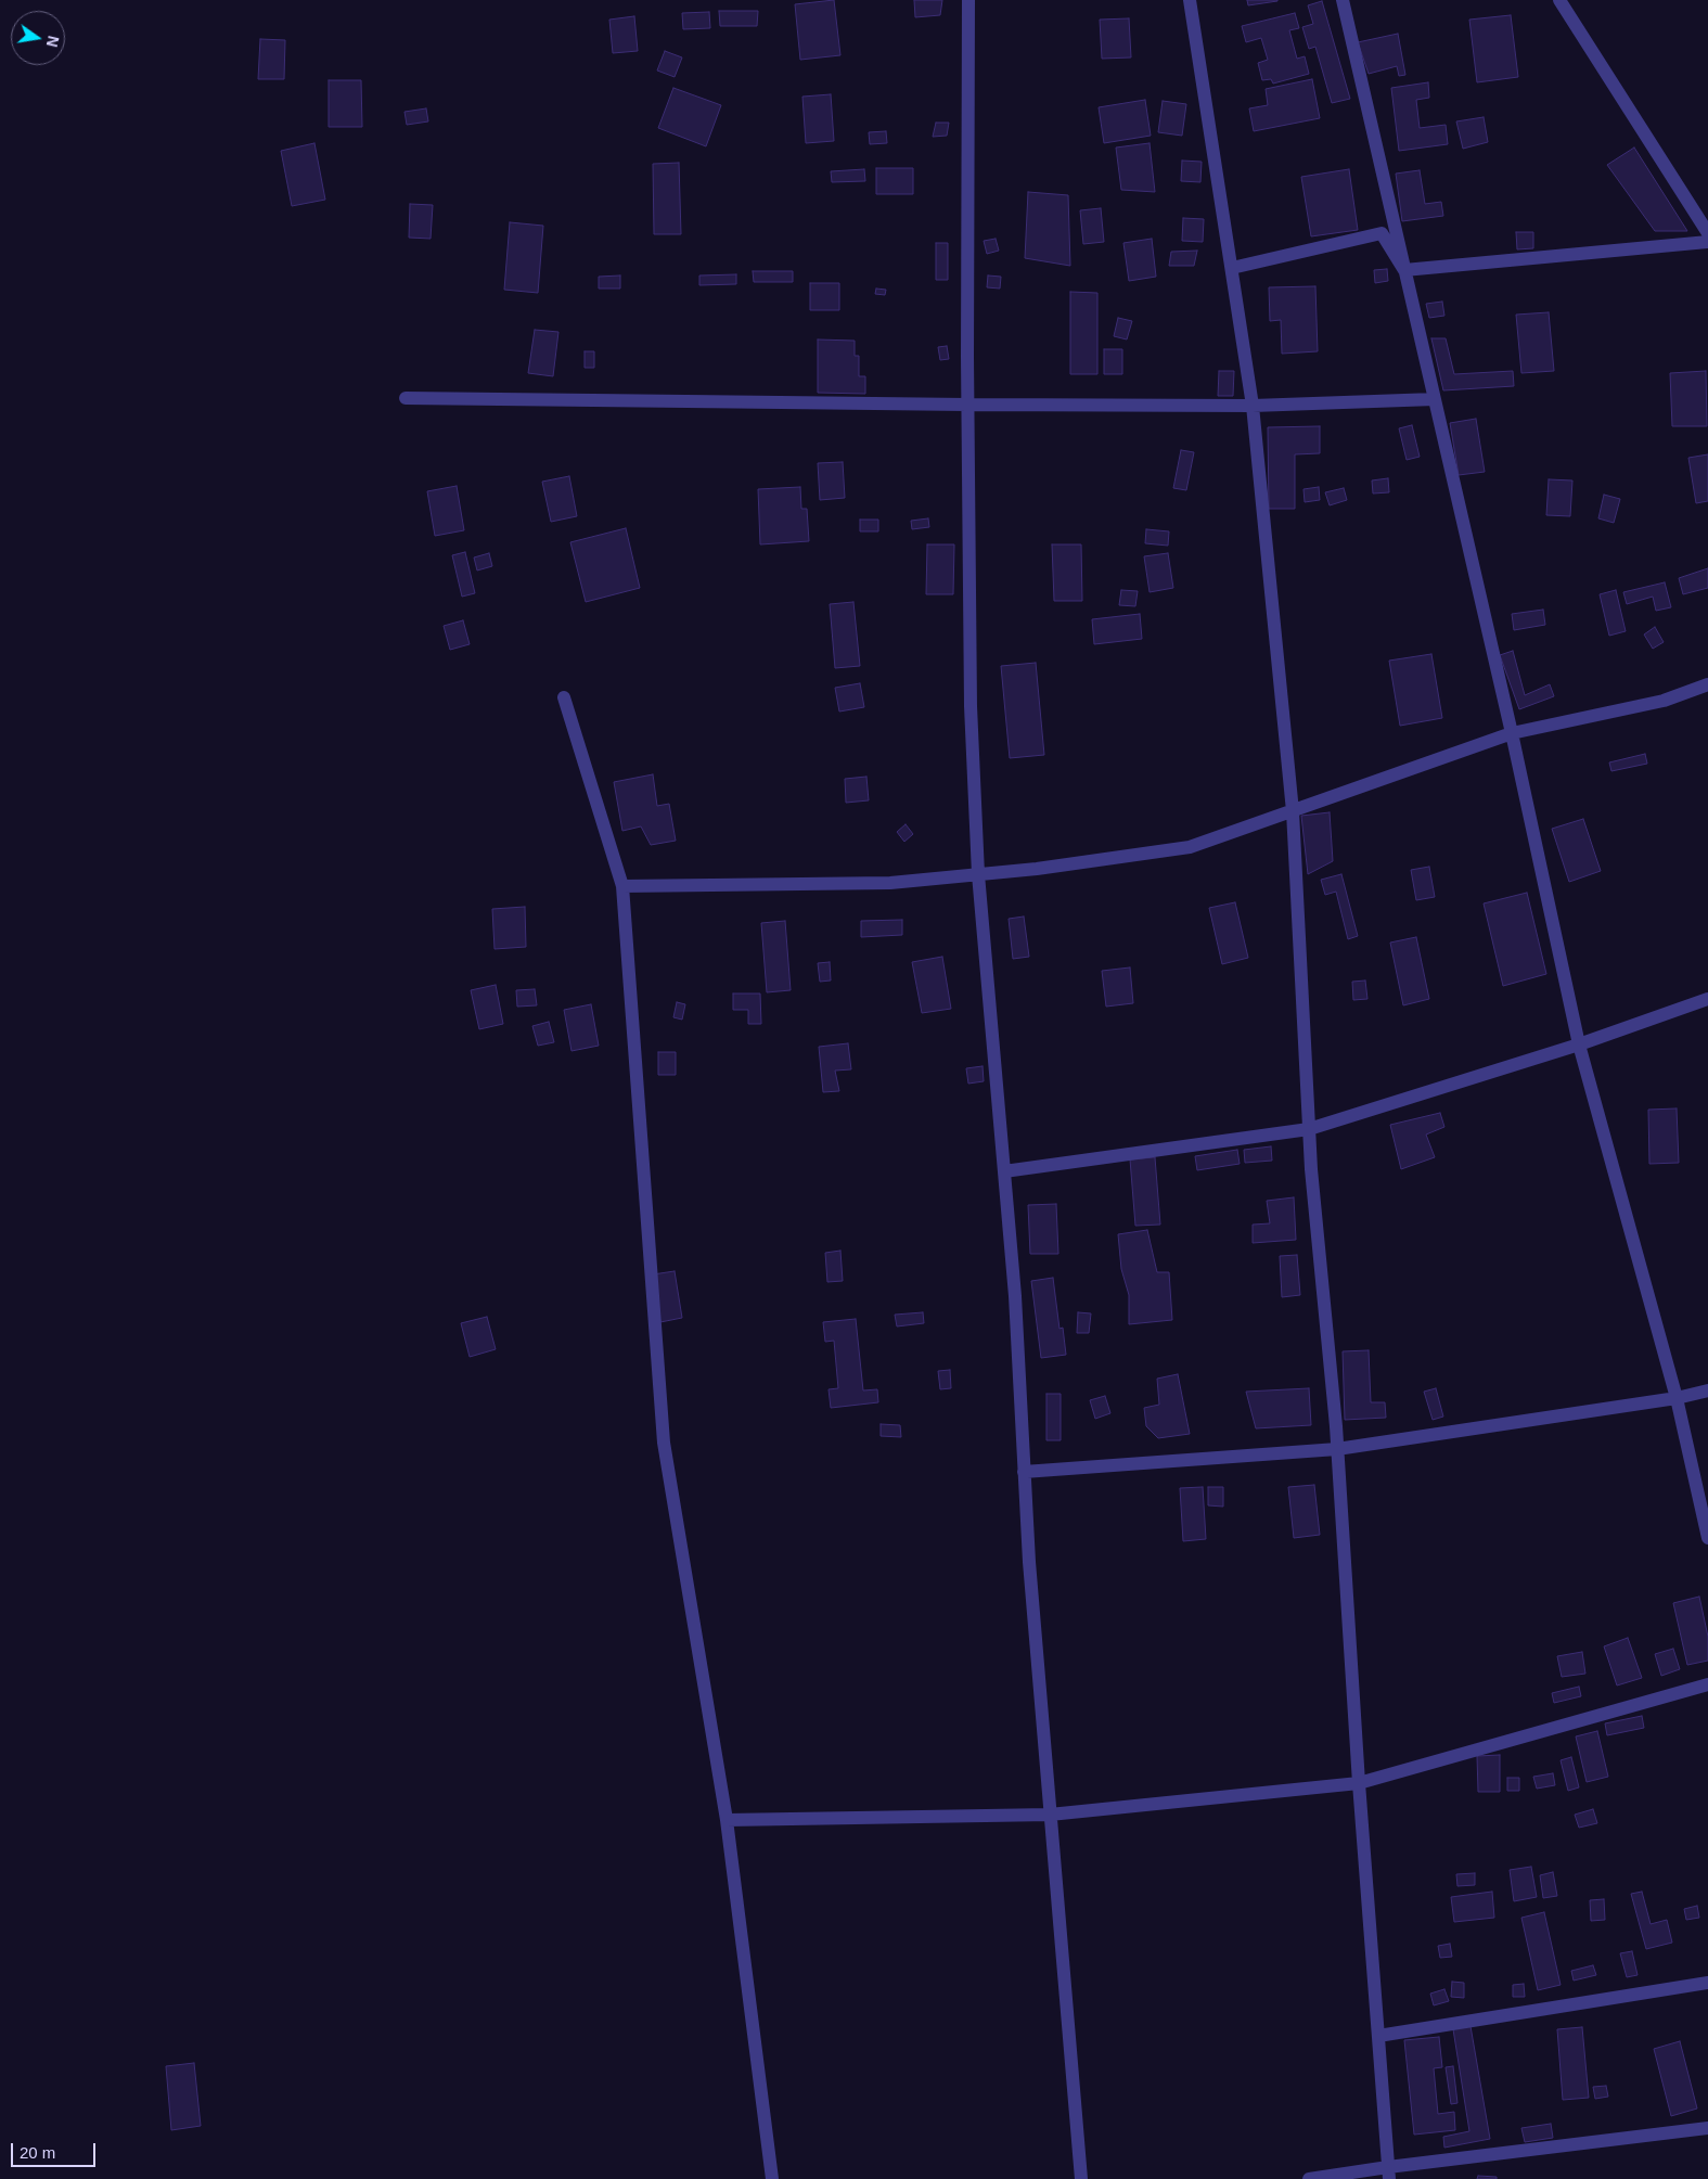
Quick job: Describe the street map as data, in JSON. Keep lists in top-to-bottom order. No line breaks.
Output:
{"scale_bar":"20 m","north":"right"}
